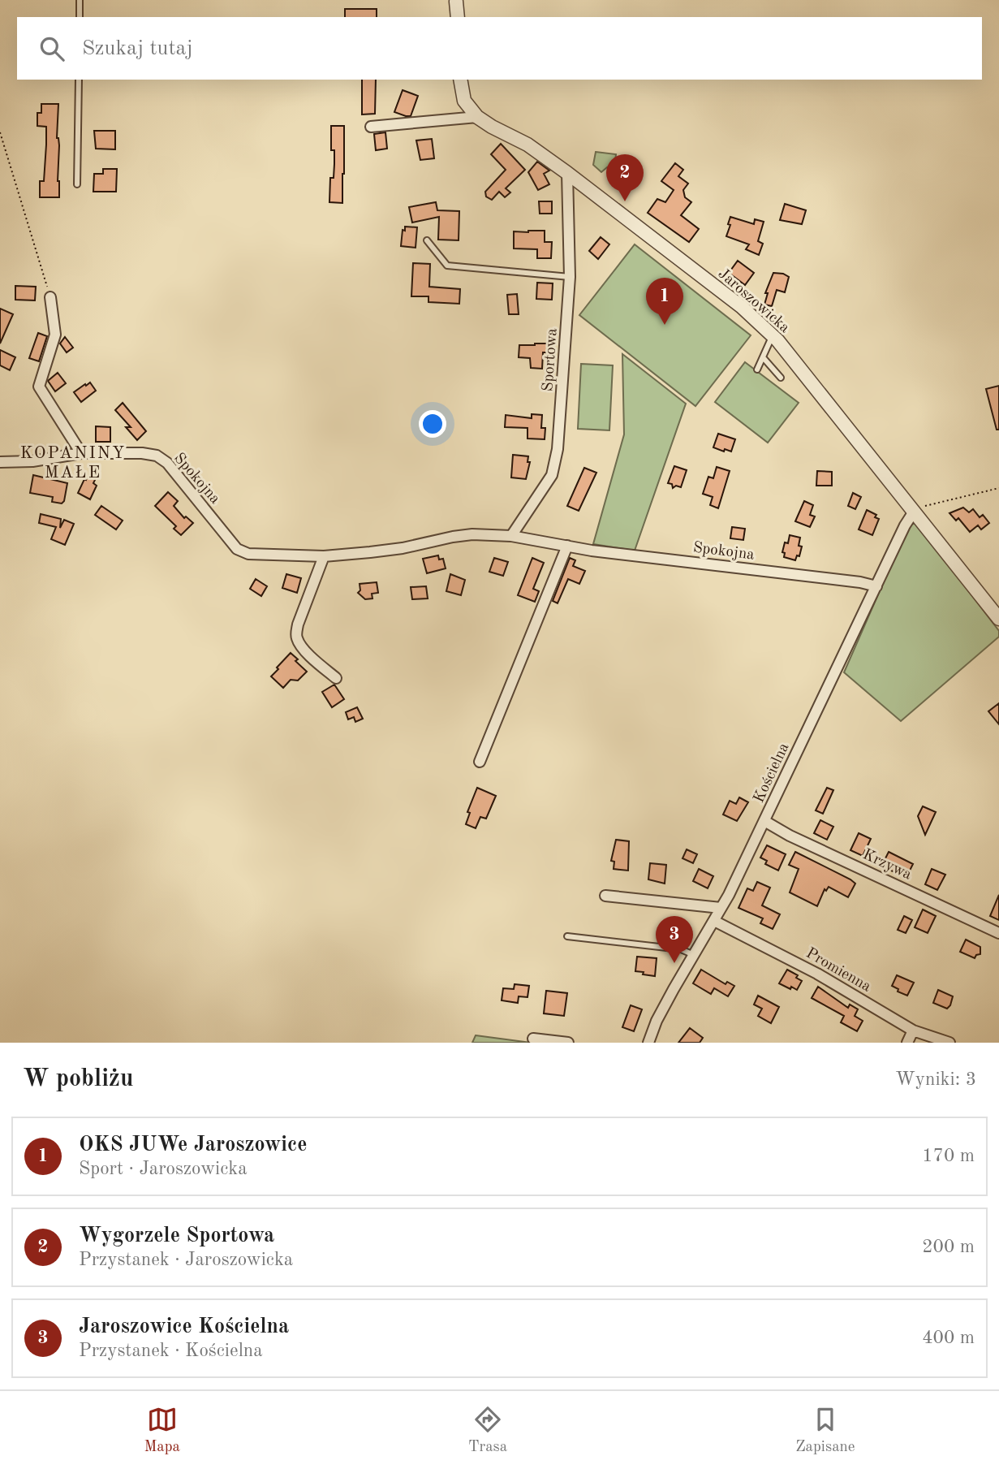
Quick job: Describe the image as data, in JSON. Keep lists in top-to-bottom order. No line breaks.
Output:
{"streets":{"street":["Jaroszowicka","Sportowa","Spokojna","Kościelna","Krzywa","Promienna"]},"crossings":[["Jaroszowicka","Sportowa"],["Jaroszowicka","Kościelna"],["Sportowa","Spokojna"],["Spokojna","Kościelna"],["Kościelna","Krzywa"],["Kościelna","Promienna"]],"districts":["KOPANINY MAŁE"],"page":{"search":"Szukaj tutaj","pins":["2","1","3"],"heading":["W pobliżu","Wyniki: 3"],"list":[{"mark":"1","name":"OKS JUWe Jaroszowice","note":"Sport · Jaroszowicka","value":"170 m"},{"mark":"2","name":"Wygorzele Sportowa","note":"Przystanek · Jaroszowicka","value":"200 m"},{"mark":"3","name":"Jaroszowice Kościelna","note":"Przystanek · Kościelna","value":"400 m"}],"nav":["Mapa","Trasa","Zapisane"]}}
